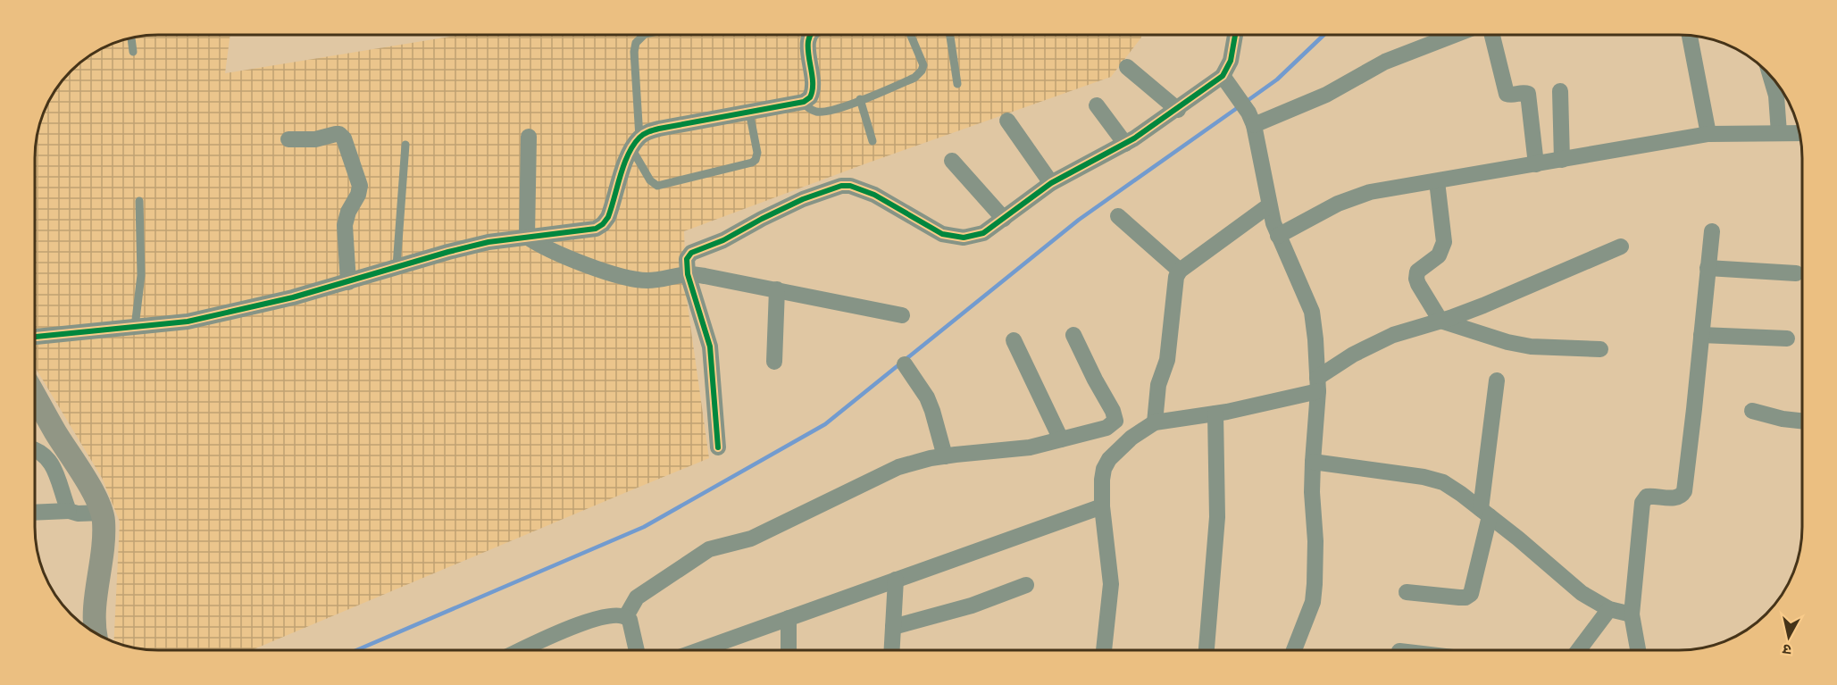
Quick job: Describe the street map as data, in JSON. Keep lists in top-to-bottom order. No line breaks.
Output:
{"north":"bottom"}
